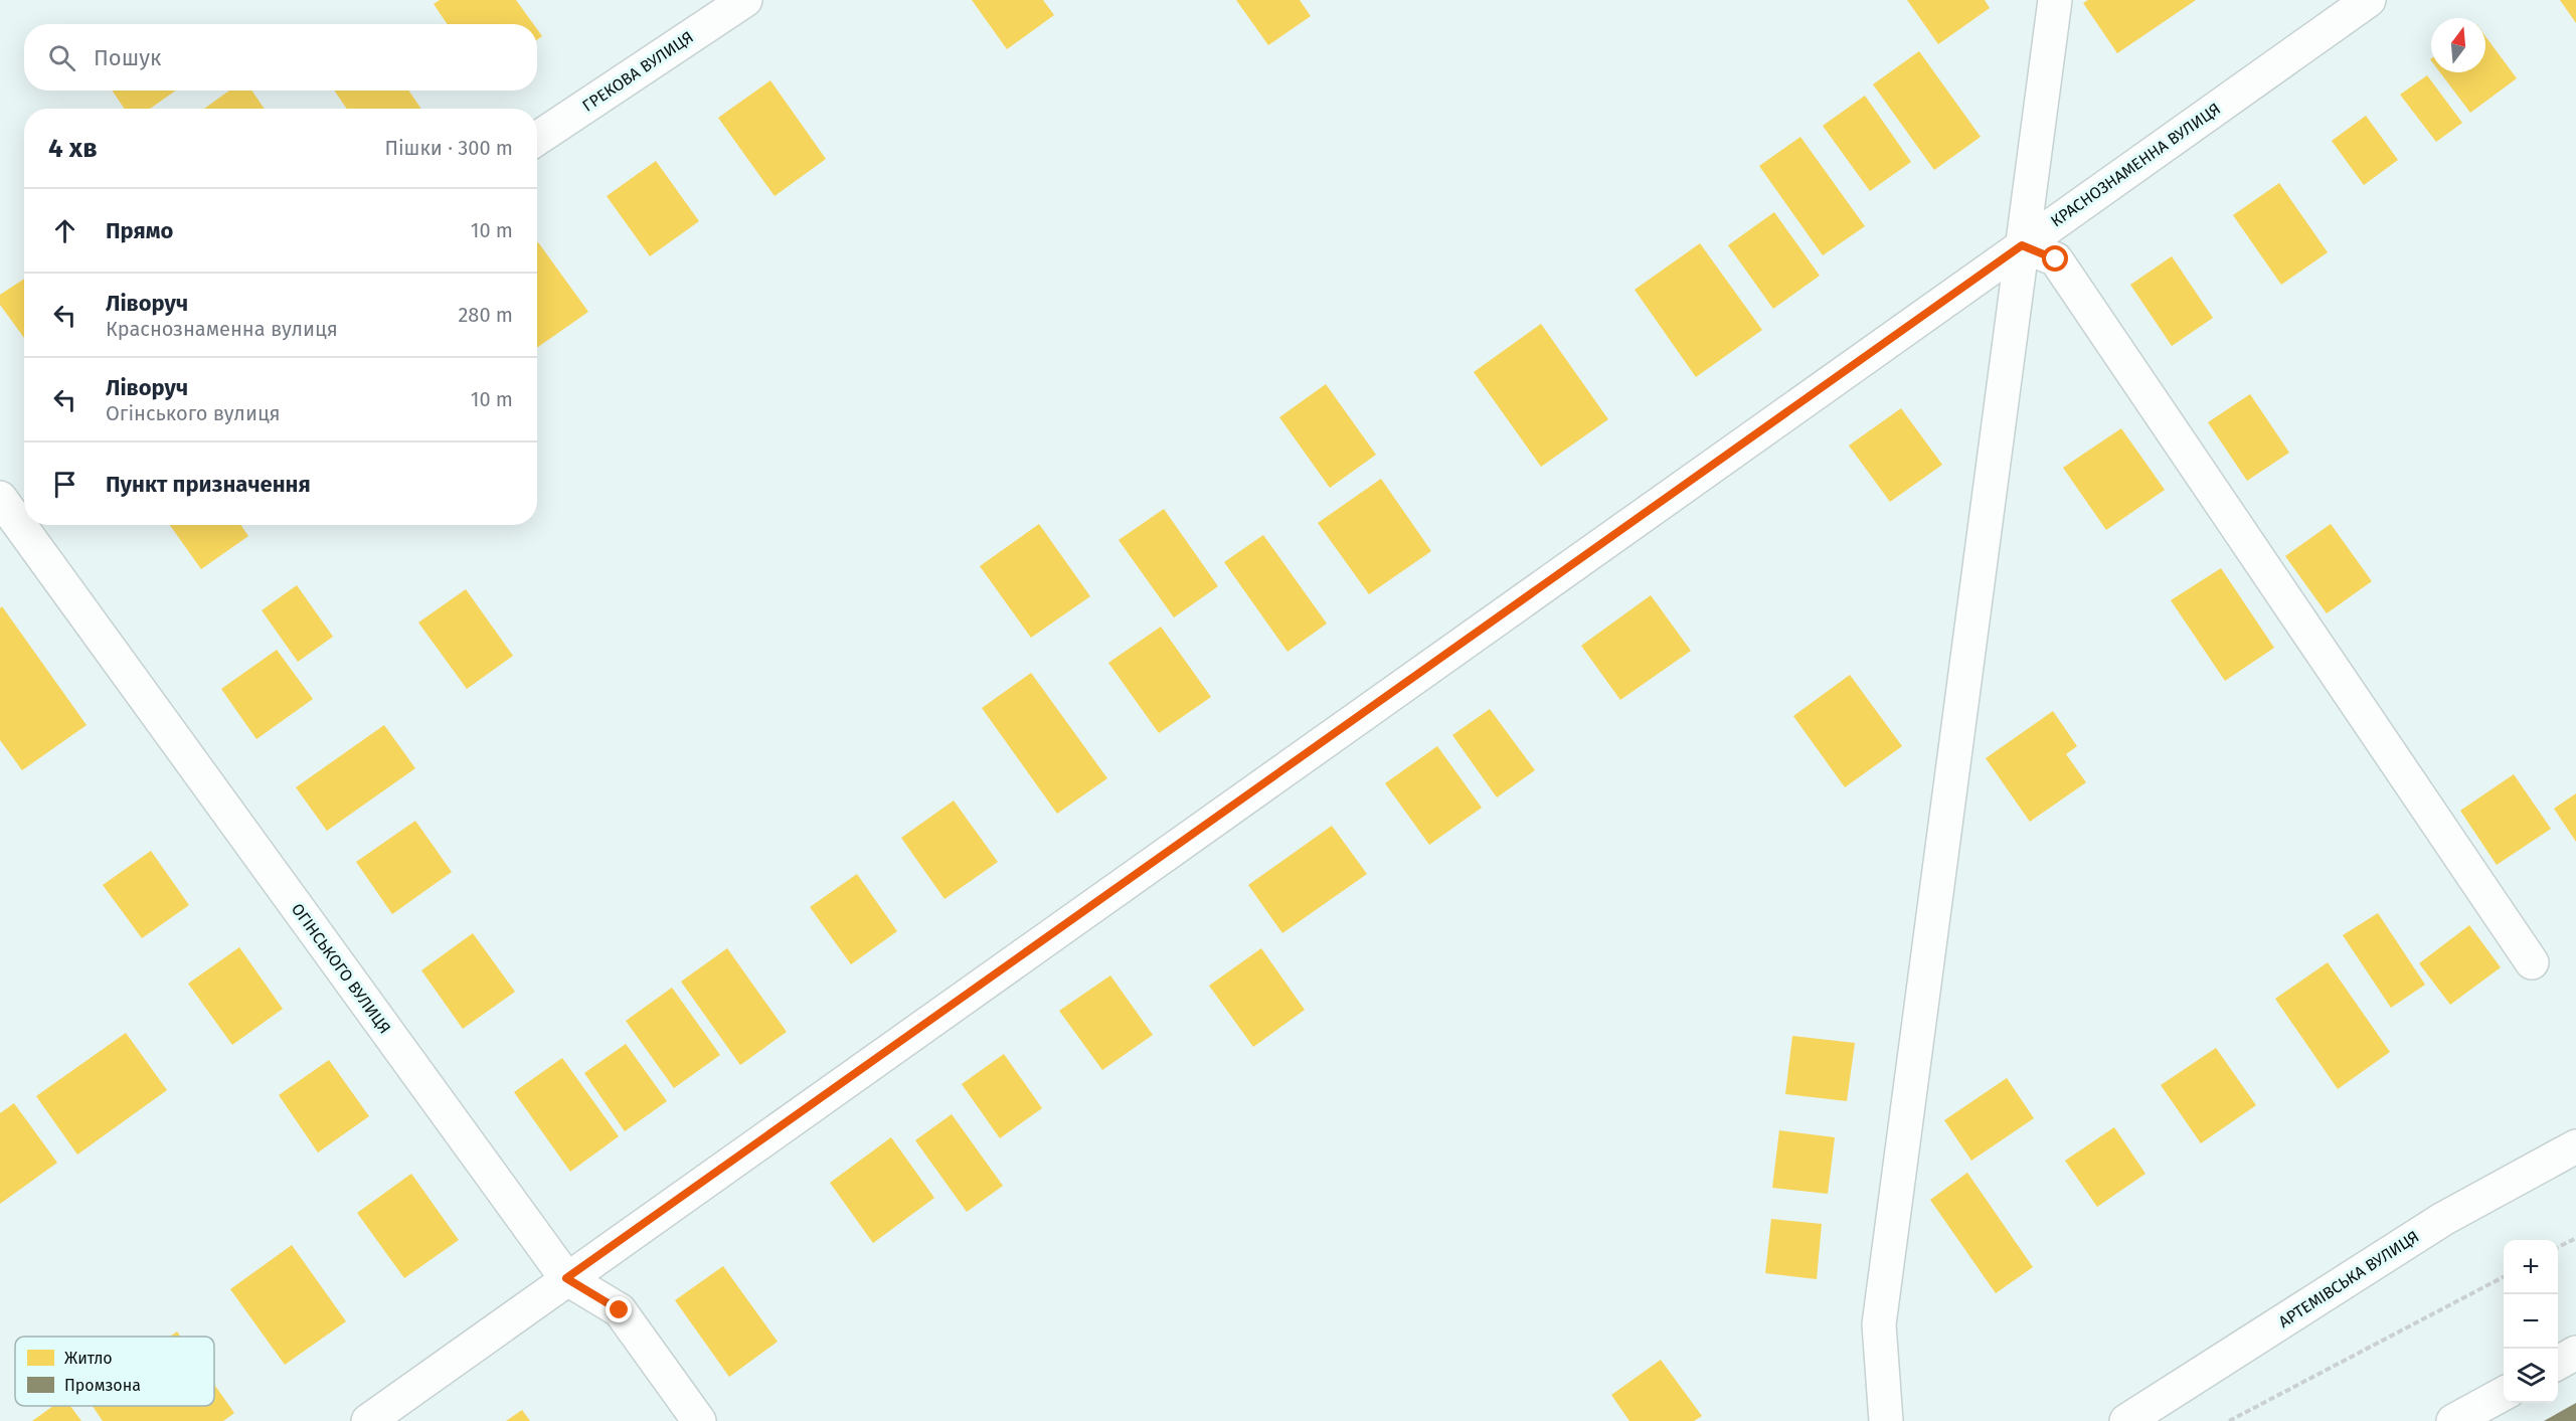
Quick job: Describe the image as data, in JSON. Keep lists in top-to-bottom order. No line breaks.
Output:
{"streets":{"street":["ГРЕКОВА ВУЛИЦЯ","КРАСНОЗНАМЕННА ВУЛИЦЯ","ОГІНСЬКОГО ВУЛИЦЯ","АРТЕМІВСЬКА ВУЛИЦЯ"]},"crossings":[["КРАСНОЗНАМЕННА ВУЛИЦЯ","ОГІНСЬКОГО ВУЛИЦЯ"]],"legend":["Житло","Промзона"],"north":"top","page":{"search":"Пошук","heading":["4 хв","Пішки · 300 m"],"list":[["Прямо","10 m"],["Ліворуч","Краснознаменна вулиця","280 m"],["Ліворуч","Огінського вулиця","10 m"],"Пункт призначення"],"map_buttons":["+","−"]}}
